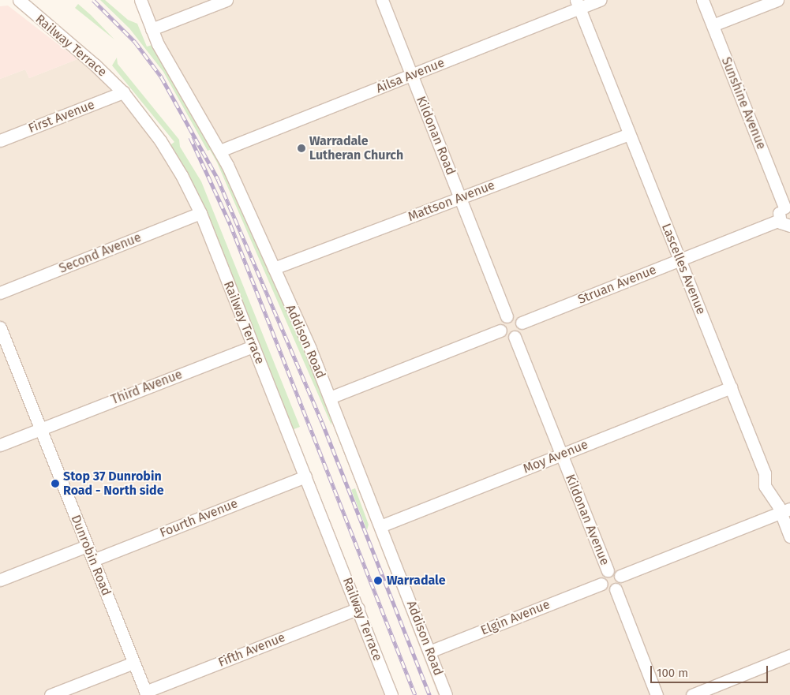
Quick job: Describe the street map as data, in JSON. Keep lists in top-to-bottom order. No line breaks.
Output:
{"streets":{"street":["Railway Terrace","Ailsa Avenue","Sunshine Avenue","First Avenue","Kildonan Road","Mattson Avenue","Second Avenue","Lascelles Avenue","Struan Avenue","Addison Road","Third Avenue","Moy Avenue","Fourth Avenue","Kildonan Avenue","Dunrobin Road","Elgin Avenue","Fifth Avenue"]},"crossings":[["Railway Terrace","First Avenue"],["Railway Terrace","Second Avenue"],["Railway Terrace","Third Avenue"],["Railway Terrace","Fourth Avenue"],["Railway Terrace","Fifth Avenue"],["Ailsa Avenue","Kildonan Road"],["Ailsa Avenue","Lascelles Avenue"],["Ailsa Avenue","Addison Road"],["Kildonan Road","Mattson Avenue"],["Kildonan Road","Struan Avenue"],["Kildonan Road","Kildonan Avenue"],["Mattson Avenue","Lascelles Avenue"],["Mattson Avenue","Addison Road"],["Lascelles Avenue","Struan Avenue"],["Lascelles Avenue","Moy Avenue"],["Struan Avenue","Kildonan Avenue"],["Addison Road","Moy Avenue"],["Addison Road","Elgin Avenue"],["Third Avenue","Dunrobin Road"],["Moy Avenue","Kildonan Avenue"],["Fourth Avenue","Dunrobin Road"],["Kildonan Avenue","Elgin Avenue"],["Dunrobin Road","Fifth Avenue"]],"places":["Warradale Lutheran Church","Stop 37 Dunrobin Road - North side","Warradale"],"scale_bar":"100 m"}
